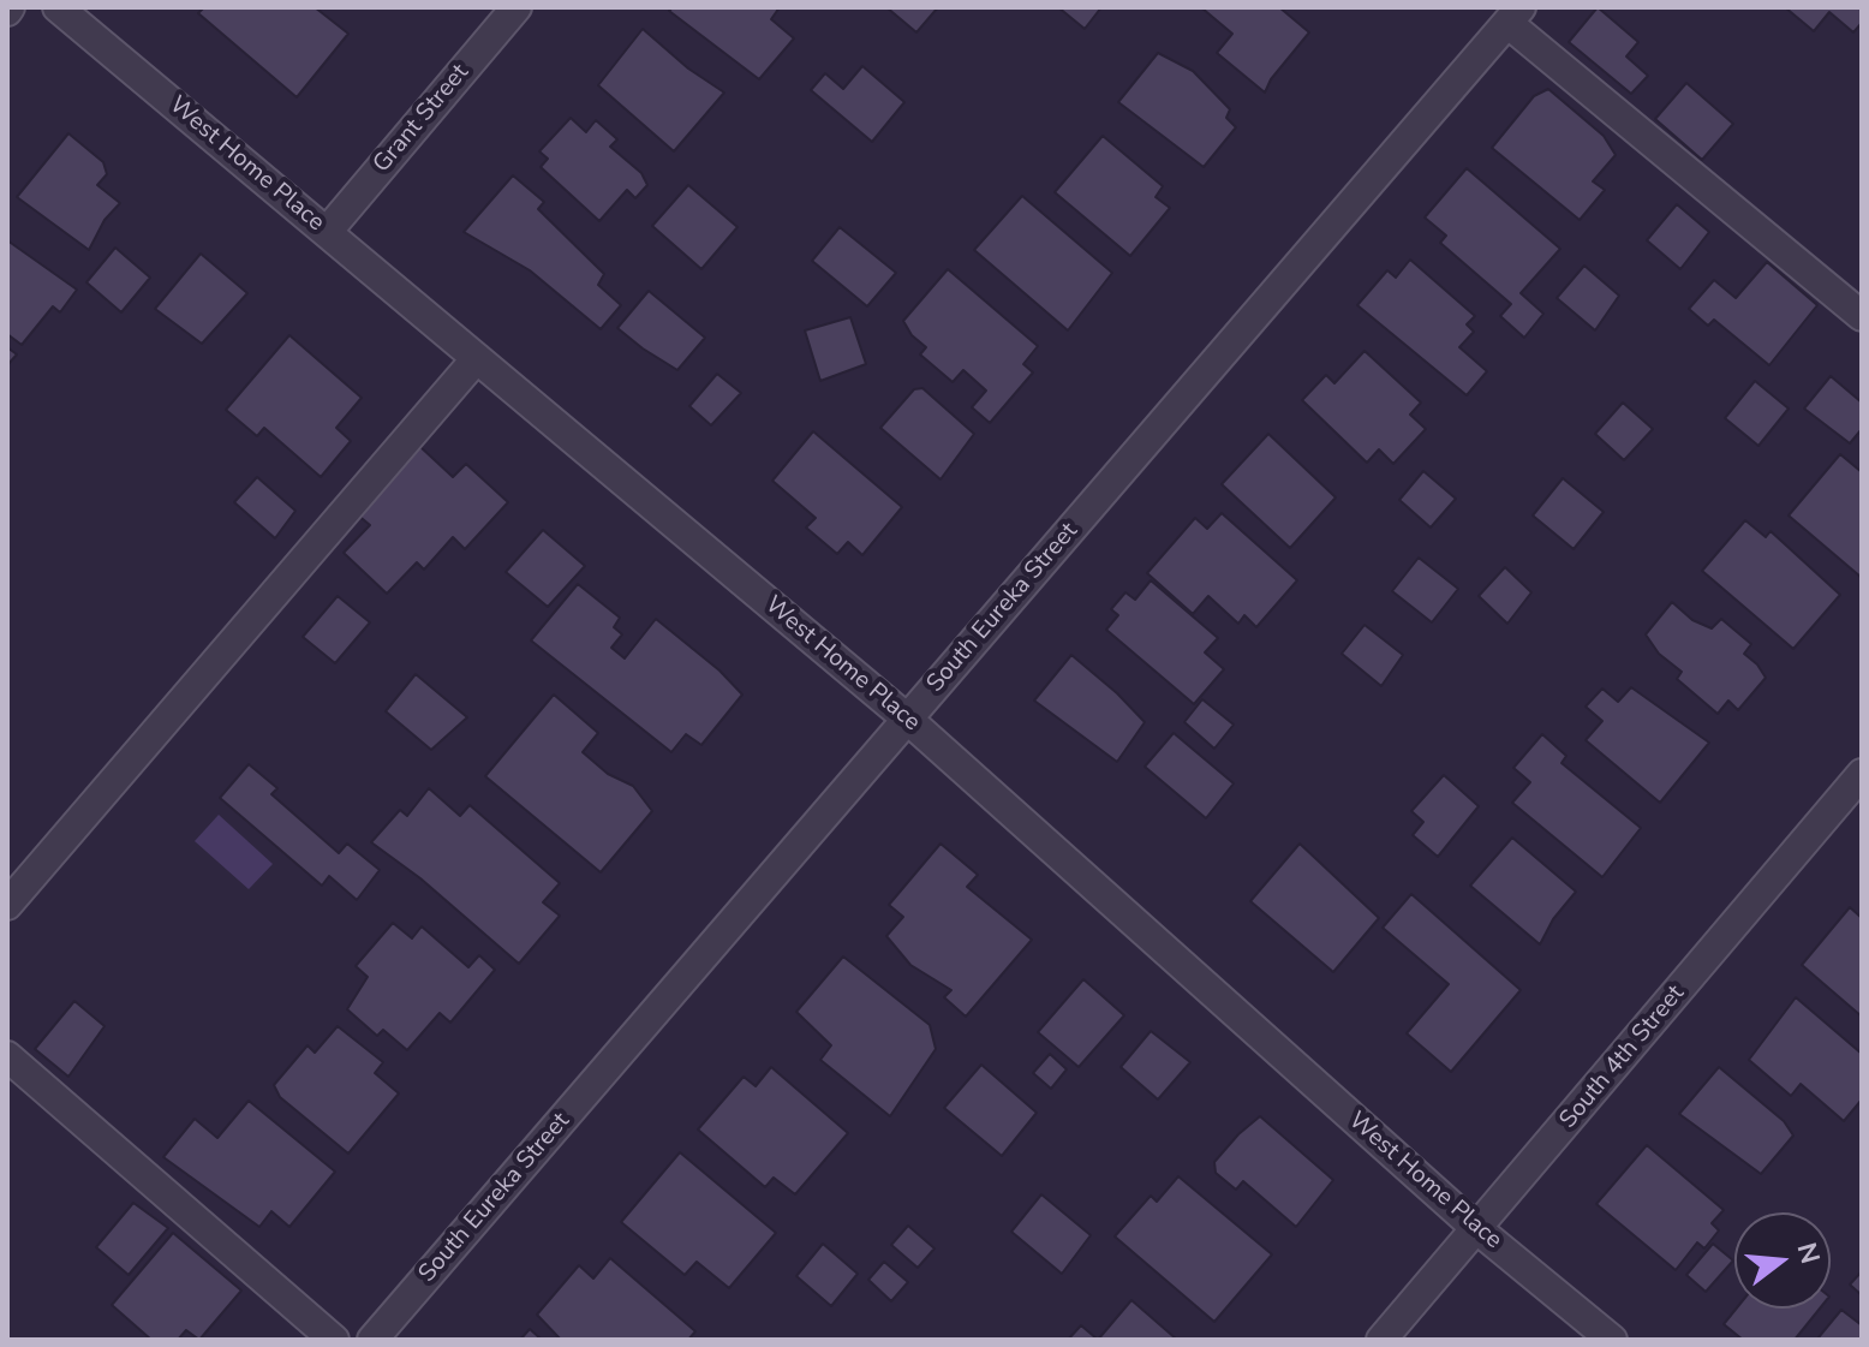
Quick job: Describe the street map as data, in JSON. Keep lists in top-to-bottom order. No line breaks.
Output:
{"streets":{"street":["Grant Street","West Home Place","South Eureka Street","South 4th Street"]},"crossings":[["Grant Street","West Home Place"],["West Home Place","South Eureka Street"],["West Home Place","South 4th Street"]],"north":"right"}
